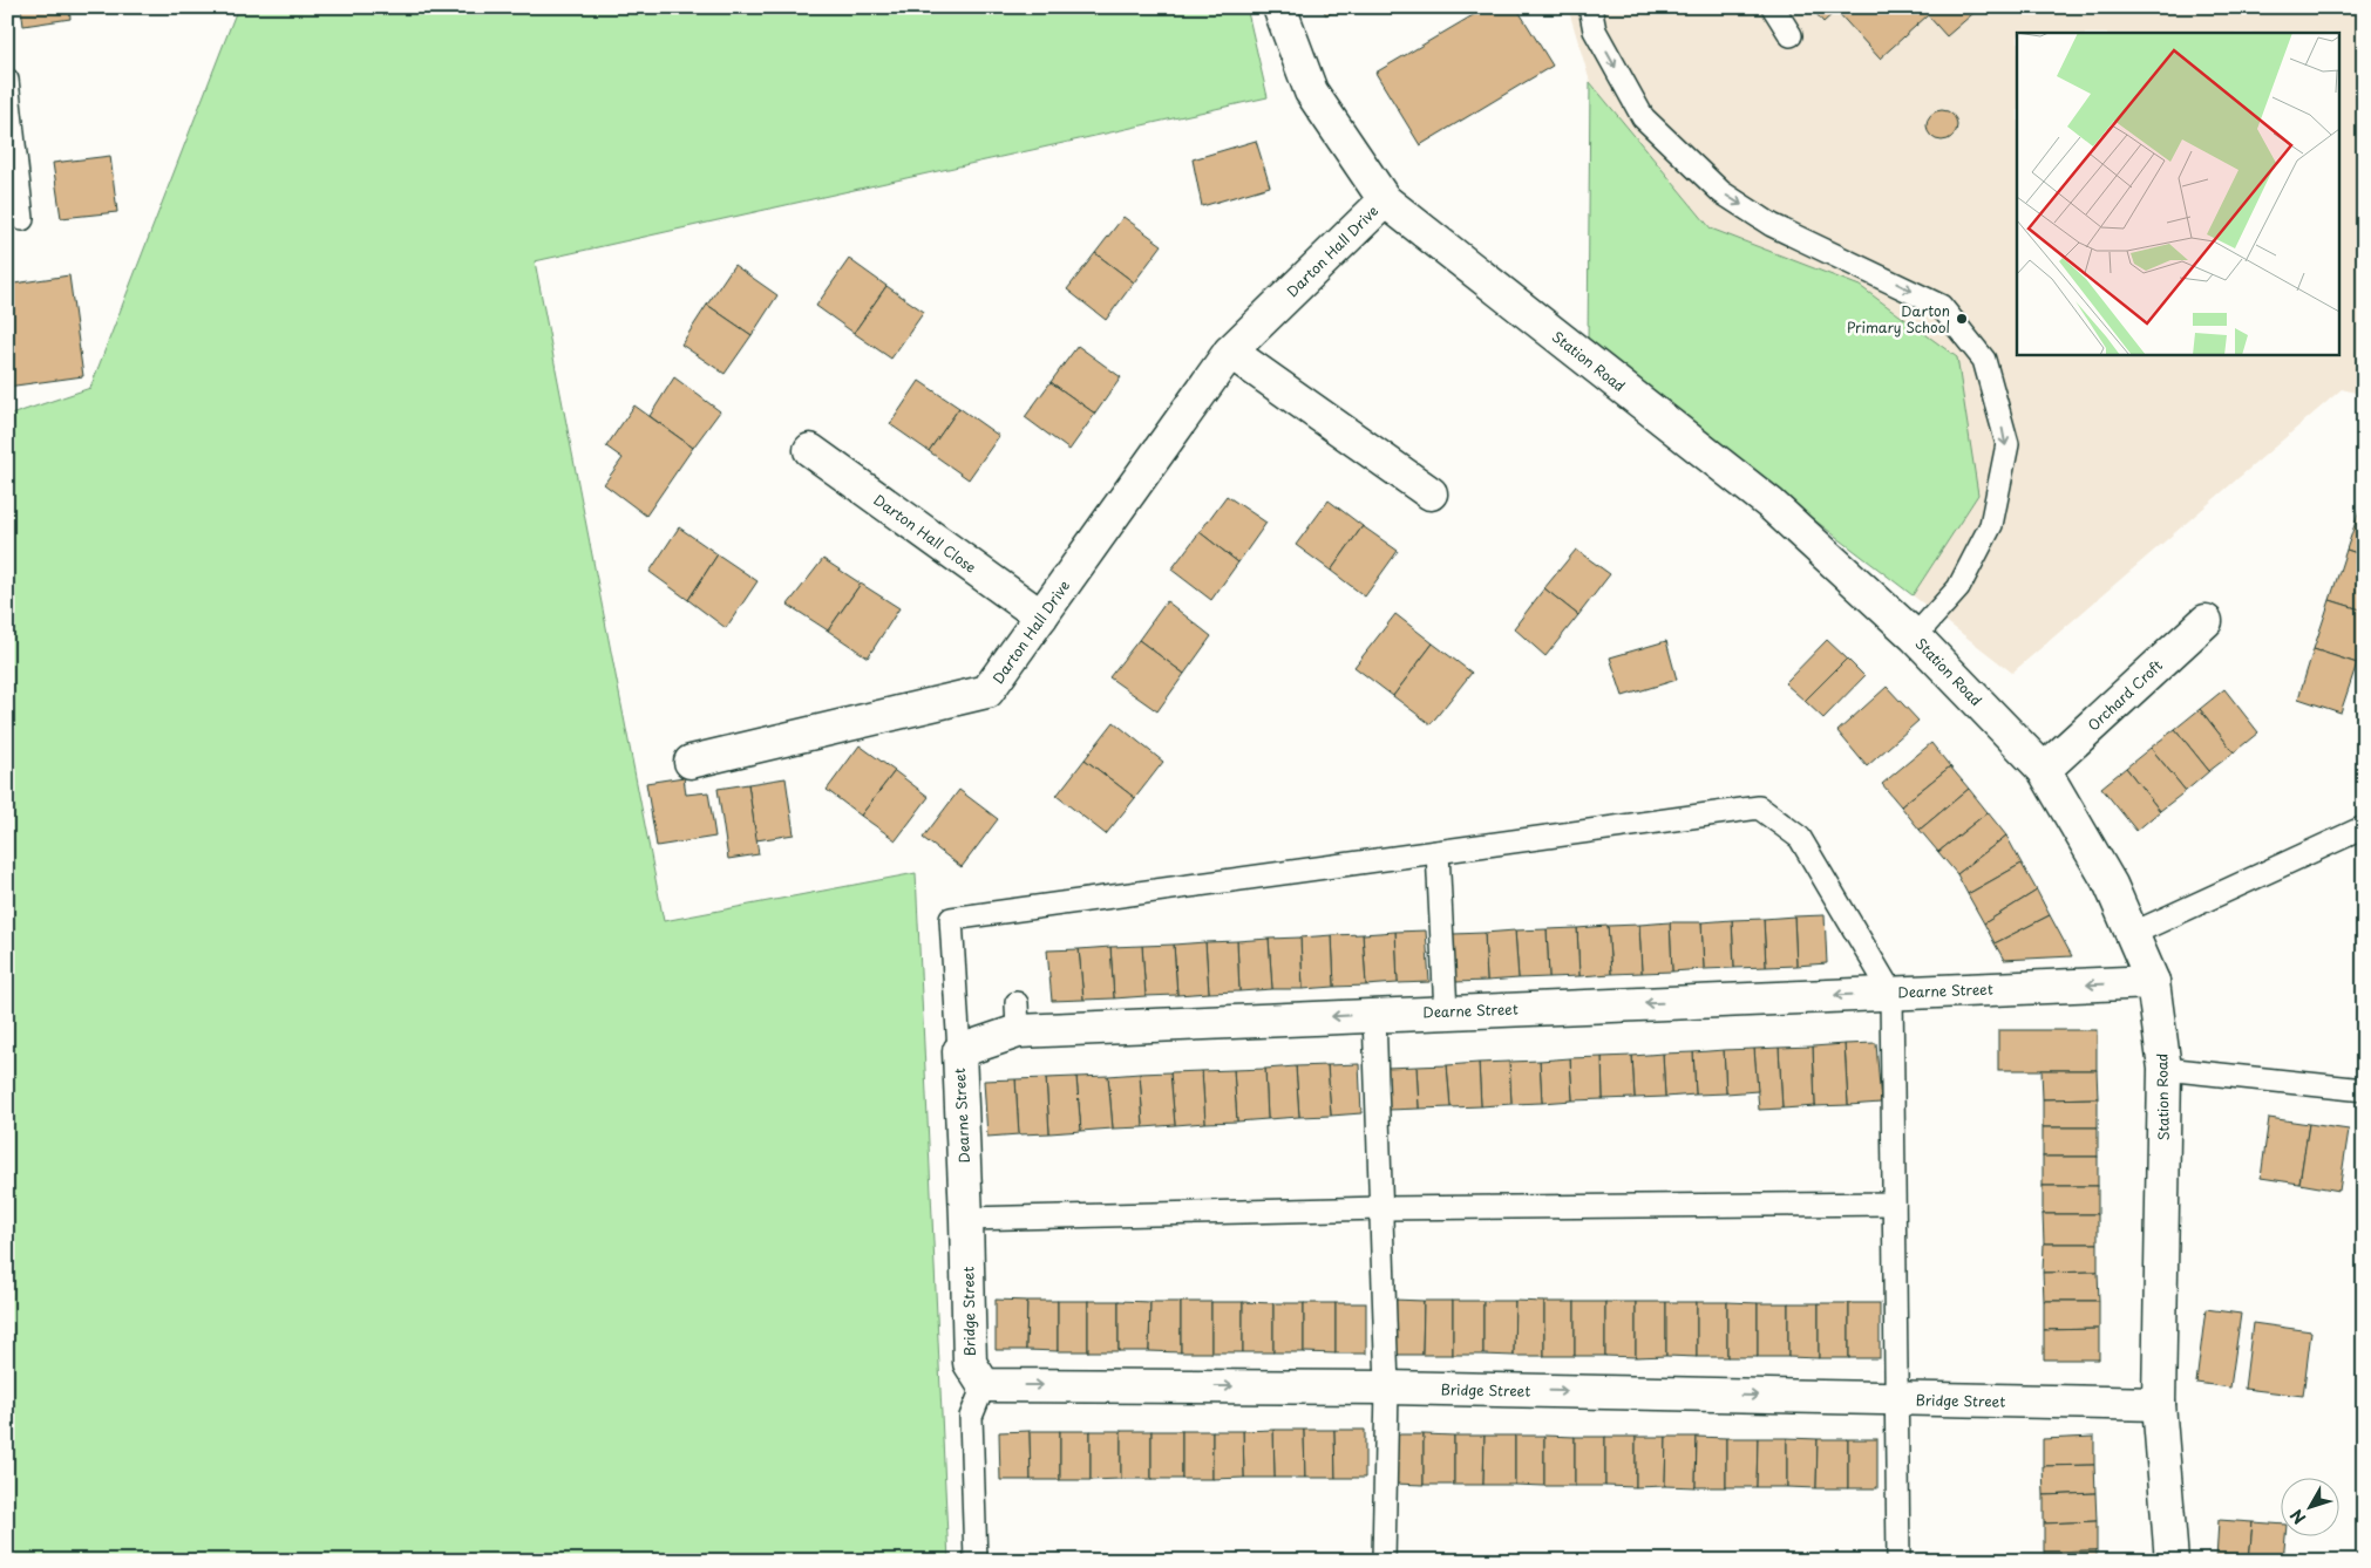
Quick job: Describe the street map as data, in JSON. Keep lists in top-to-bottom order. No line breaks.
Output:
{"streets":{"street":["Darton Hall Drive","Station Road","Darton Hall Close","Orchard Croft","Dearne Street","Bridge Street"]},"crossings":[["Darton Hall Drive","Station Road"],["Darton Hall Drive","Darton Hall Close"],["Station Road","Orchard Croft"],["Station Road","Dearne Street"],["Station Road","Bridge Street"],["Dearne Street","Bridge Street"]],"one_way":["Dearne Street","Bridge Street"],"places":["Darton Primary School"],"north":"bottom left"}
